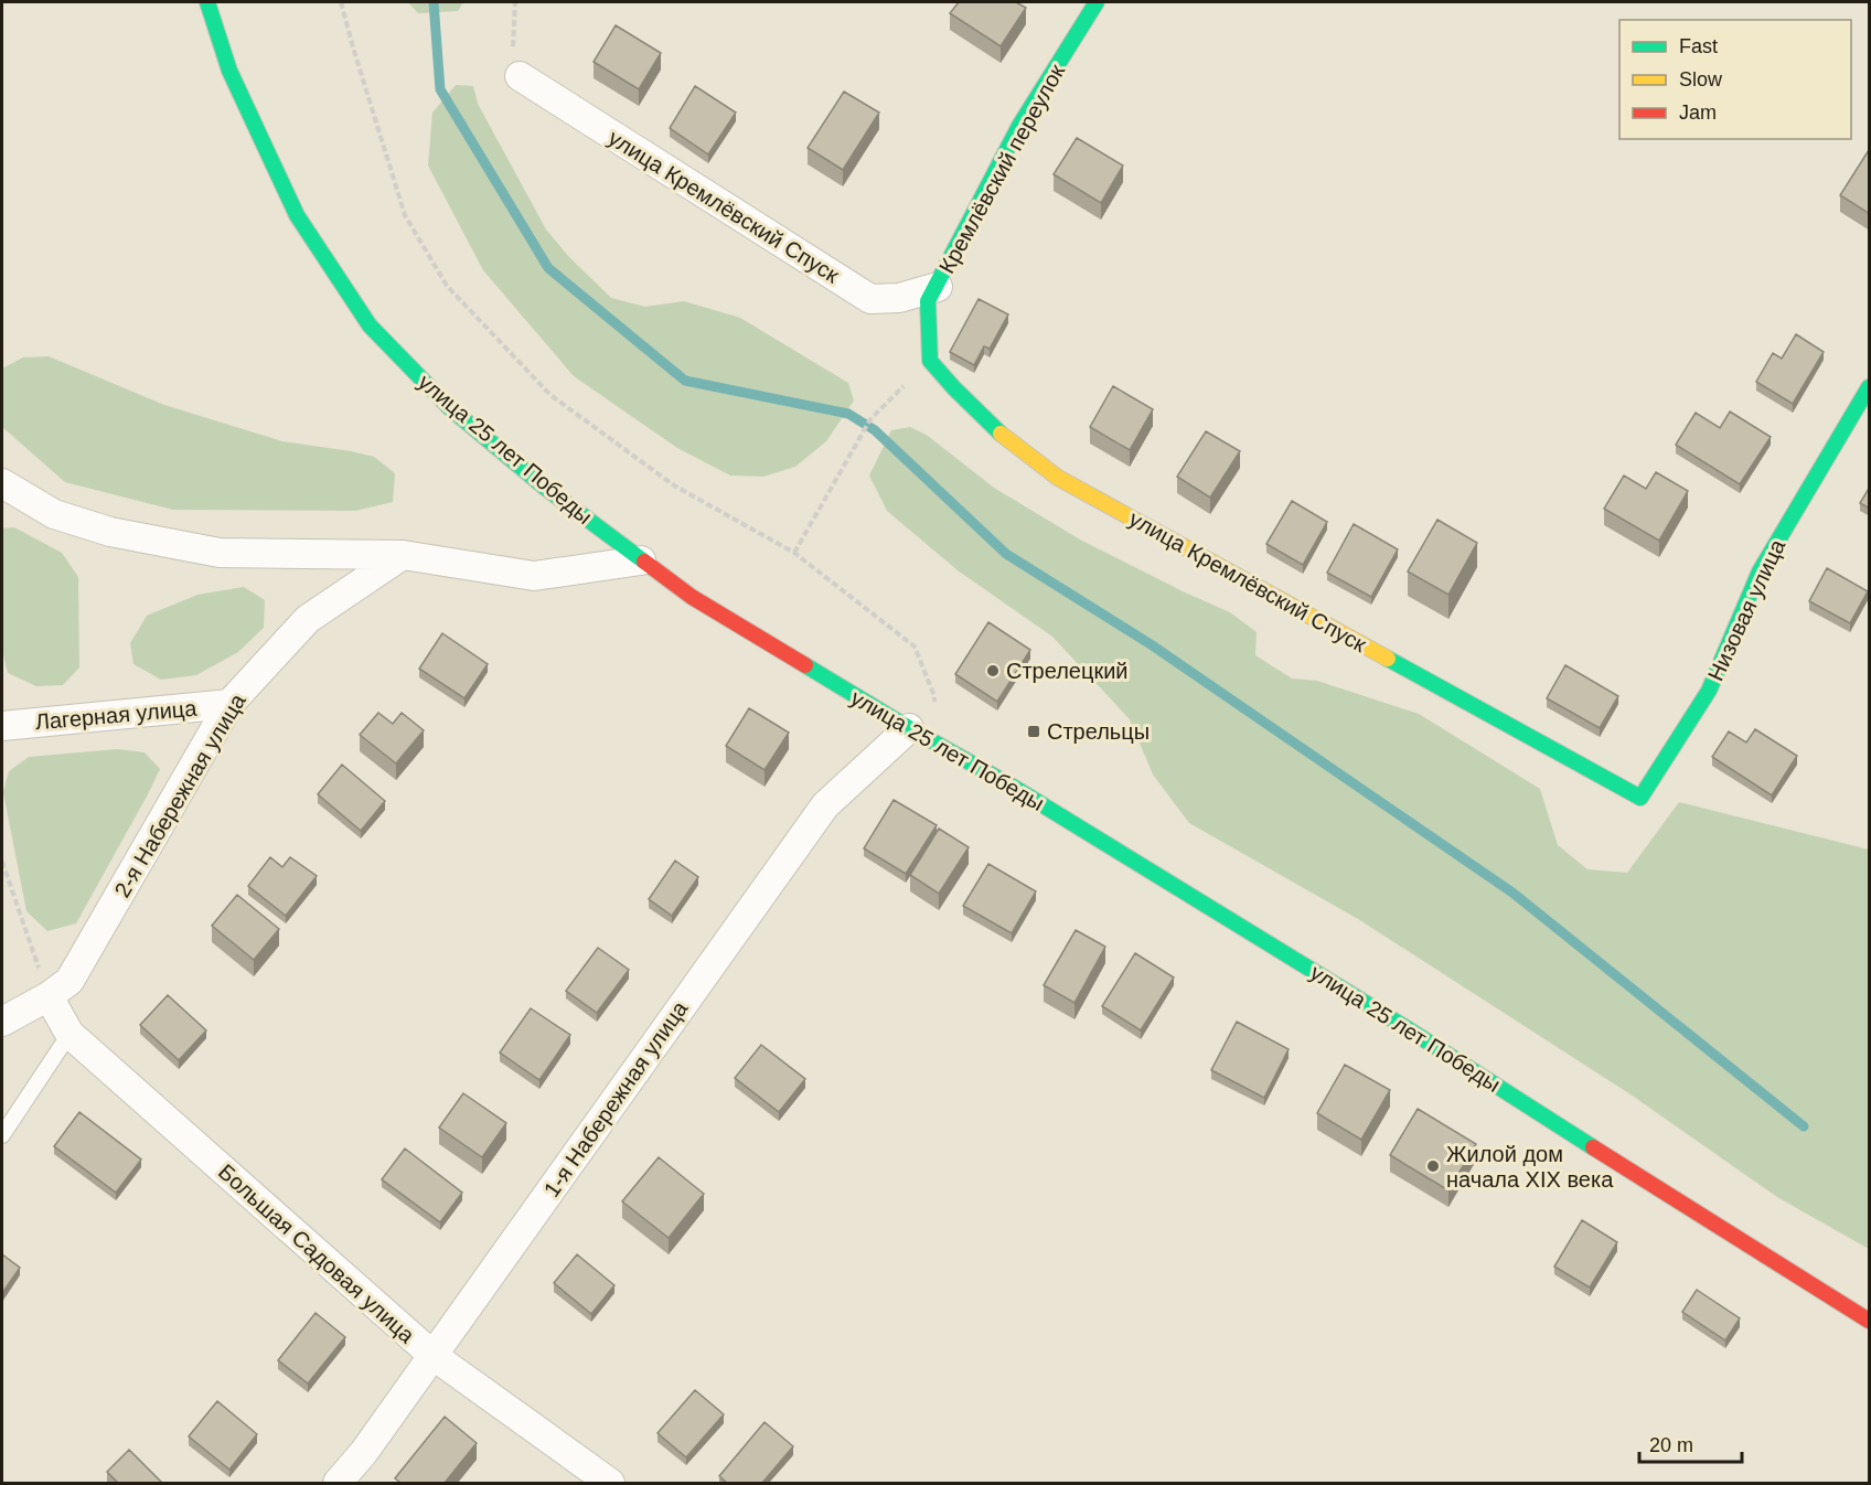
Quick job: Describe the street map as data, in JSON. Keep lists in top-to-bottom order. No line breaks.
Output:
{"streets":{"main road":["Кремлёвский переулок","улица Кремлёвский Спуск","улица 25 лет Победы","Низовая улица"],"street":["Лагерная улица","2-я Набережная улица","1-я Набережная улица","Большая Садовая улица"]},"crossings":[["Кремлёвский переулок","улица Кремлёвский Спуск"],["улица Кремлёвский Спуск","Низовая улица"],["улица 25 лет Победы","1-я Набережная улица"],["Лагерная улица","2-я Набережная улица"],["2-я Набережная улица","Большая Садовая улица"],["1-я Набережная улица","Большая Садовая улица"]],"places":{"other":["Стрелецкий","Жилой дом начала XIX века"],"transit":["Стрельцы"]},"legend":["Fast","Slow","Jam"],"scale_bar":"20 m"}
